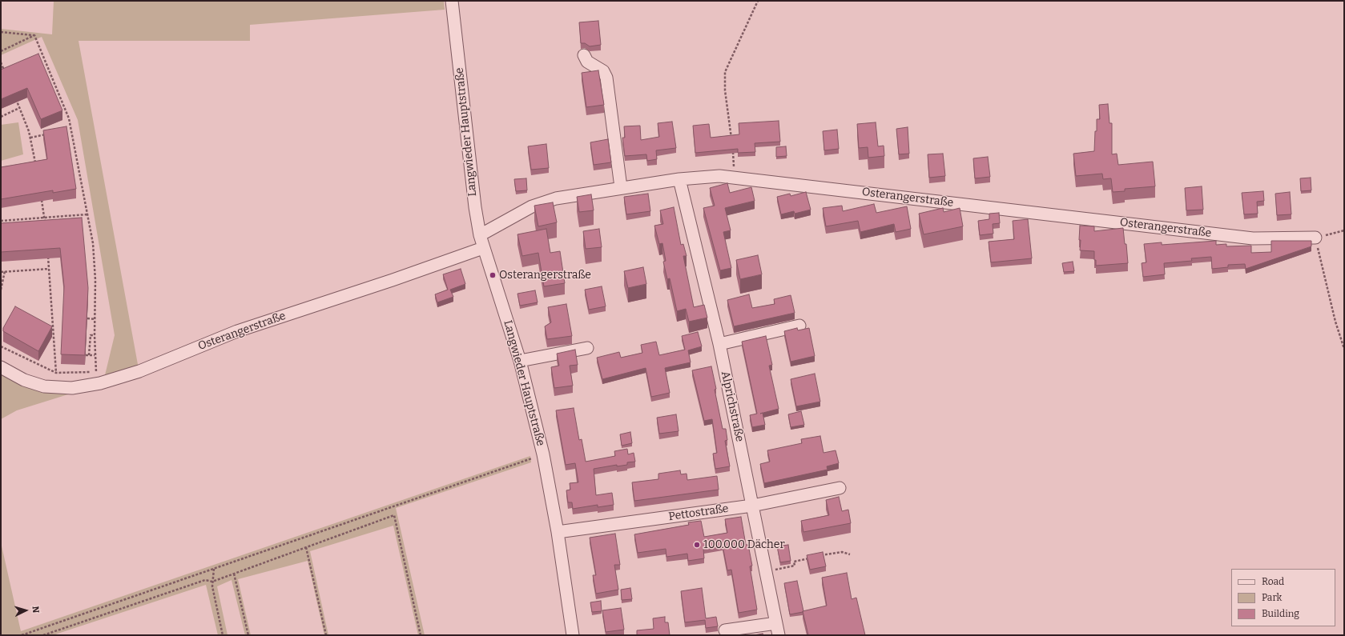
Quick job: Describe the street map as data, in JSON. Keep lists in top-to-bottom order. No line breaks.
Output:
{"streets":{"street":["Langwieder Hauptstraße","Osterangerstraße","Alprichstraße","Pettostraße"]},"crossings":[["Langwieder Hauptstraße","Osterangerstraße"],["Langwieder Hauptstraße","Pettostraße"],["Osterangerstraße","Alprichstraße"],["Alprichstraße","Pettostraße"]],"places":["Osterangerstraße","100.000 Dächer"],"legend":["Road","Park","Building"],"north":"right"}
